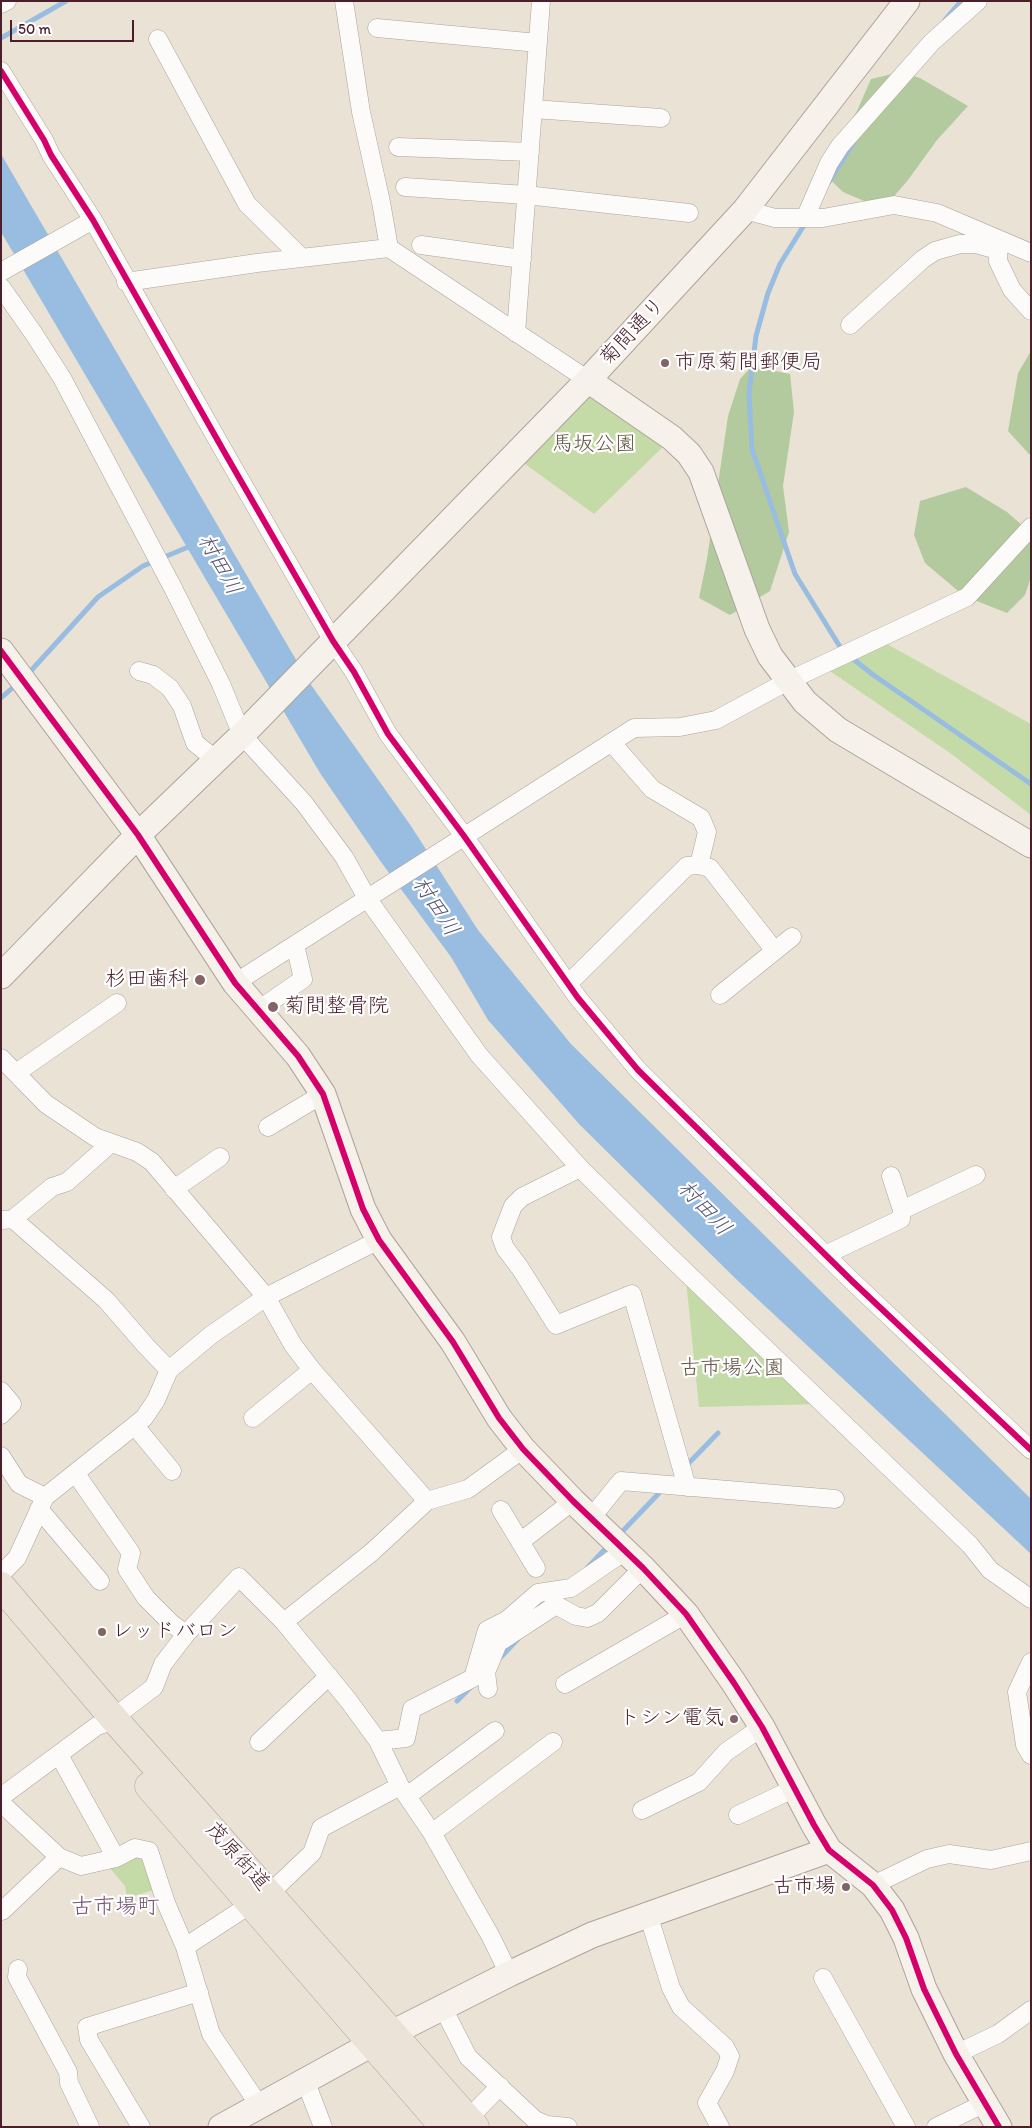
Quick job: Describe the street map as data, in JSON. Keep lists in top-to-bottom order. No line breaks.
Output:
{"streets":{"main road":["茂原街道"],"street":["菊間通り"]},"districts":["古市場町"],"water":["村田川"],"parks":["馬坂公園","古市場公園"],"places":["市原菊間郵便局","杉田歯科","菊間整骨院","レッドバロン","トシン電気","古市場"],"scale_bar":"50 m"}
